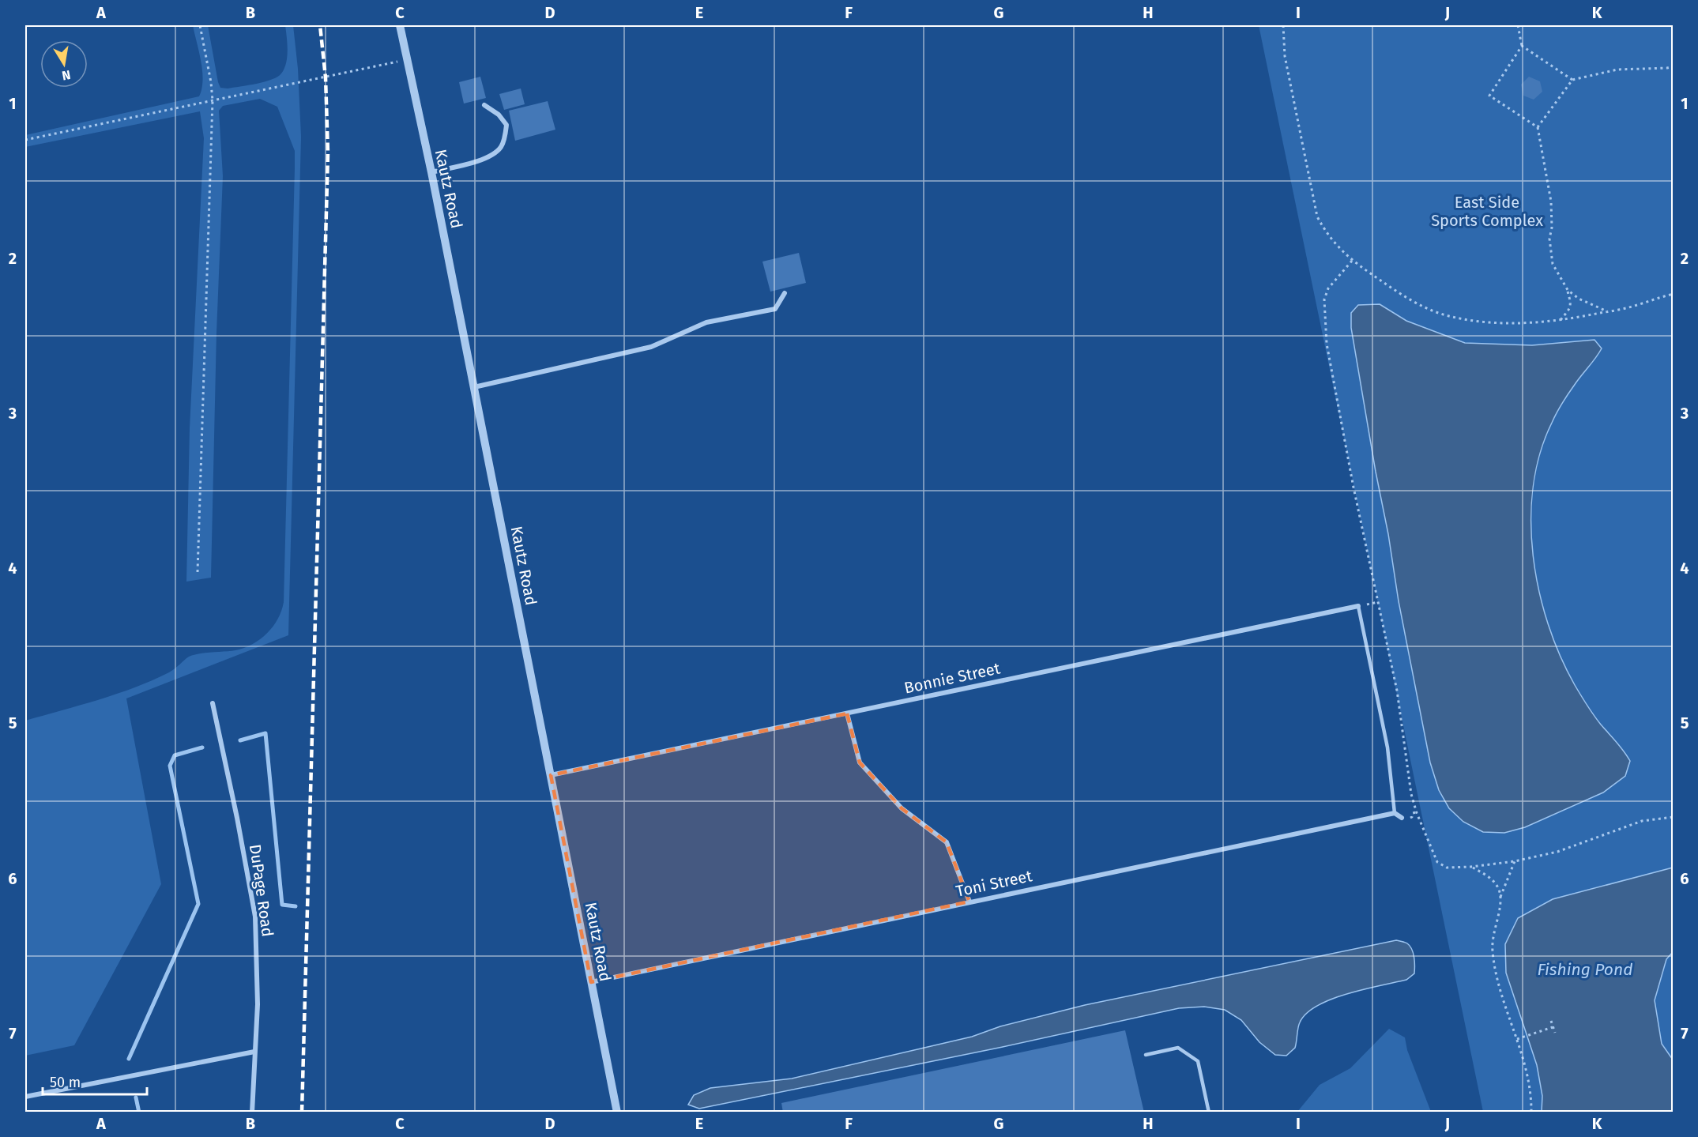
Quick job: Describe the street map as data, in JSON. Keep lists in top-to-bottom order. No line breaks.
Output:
{"streets":{"street":["Kautz Road","Bonnie Street","Toni Street","DuPage Road"]},"crossings":[["Kautz Road","Bonnie Street"],["Kautz Road","Toni Street"]],"water":["Fishing Pond"],"parks":["East Side Sports Complex"],"scale_bar":"50 m","north":"bottom","grid":{"columns":["A","B","C","D","E","F","G","H","I","J","K"],"rows":["1","2","3","4","5","6","7"]}}
